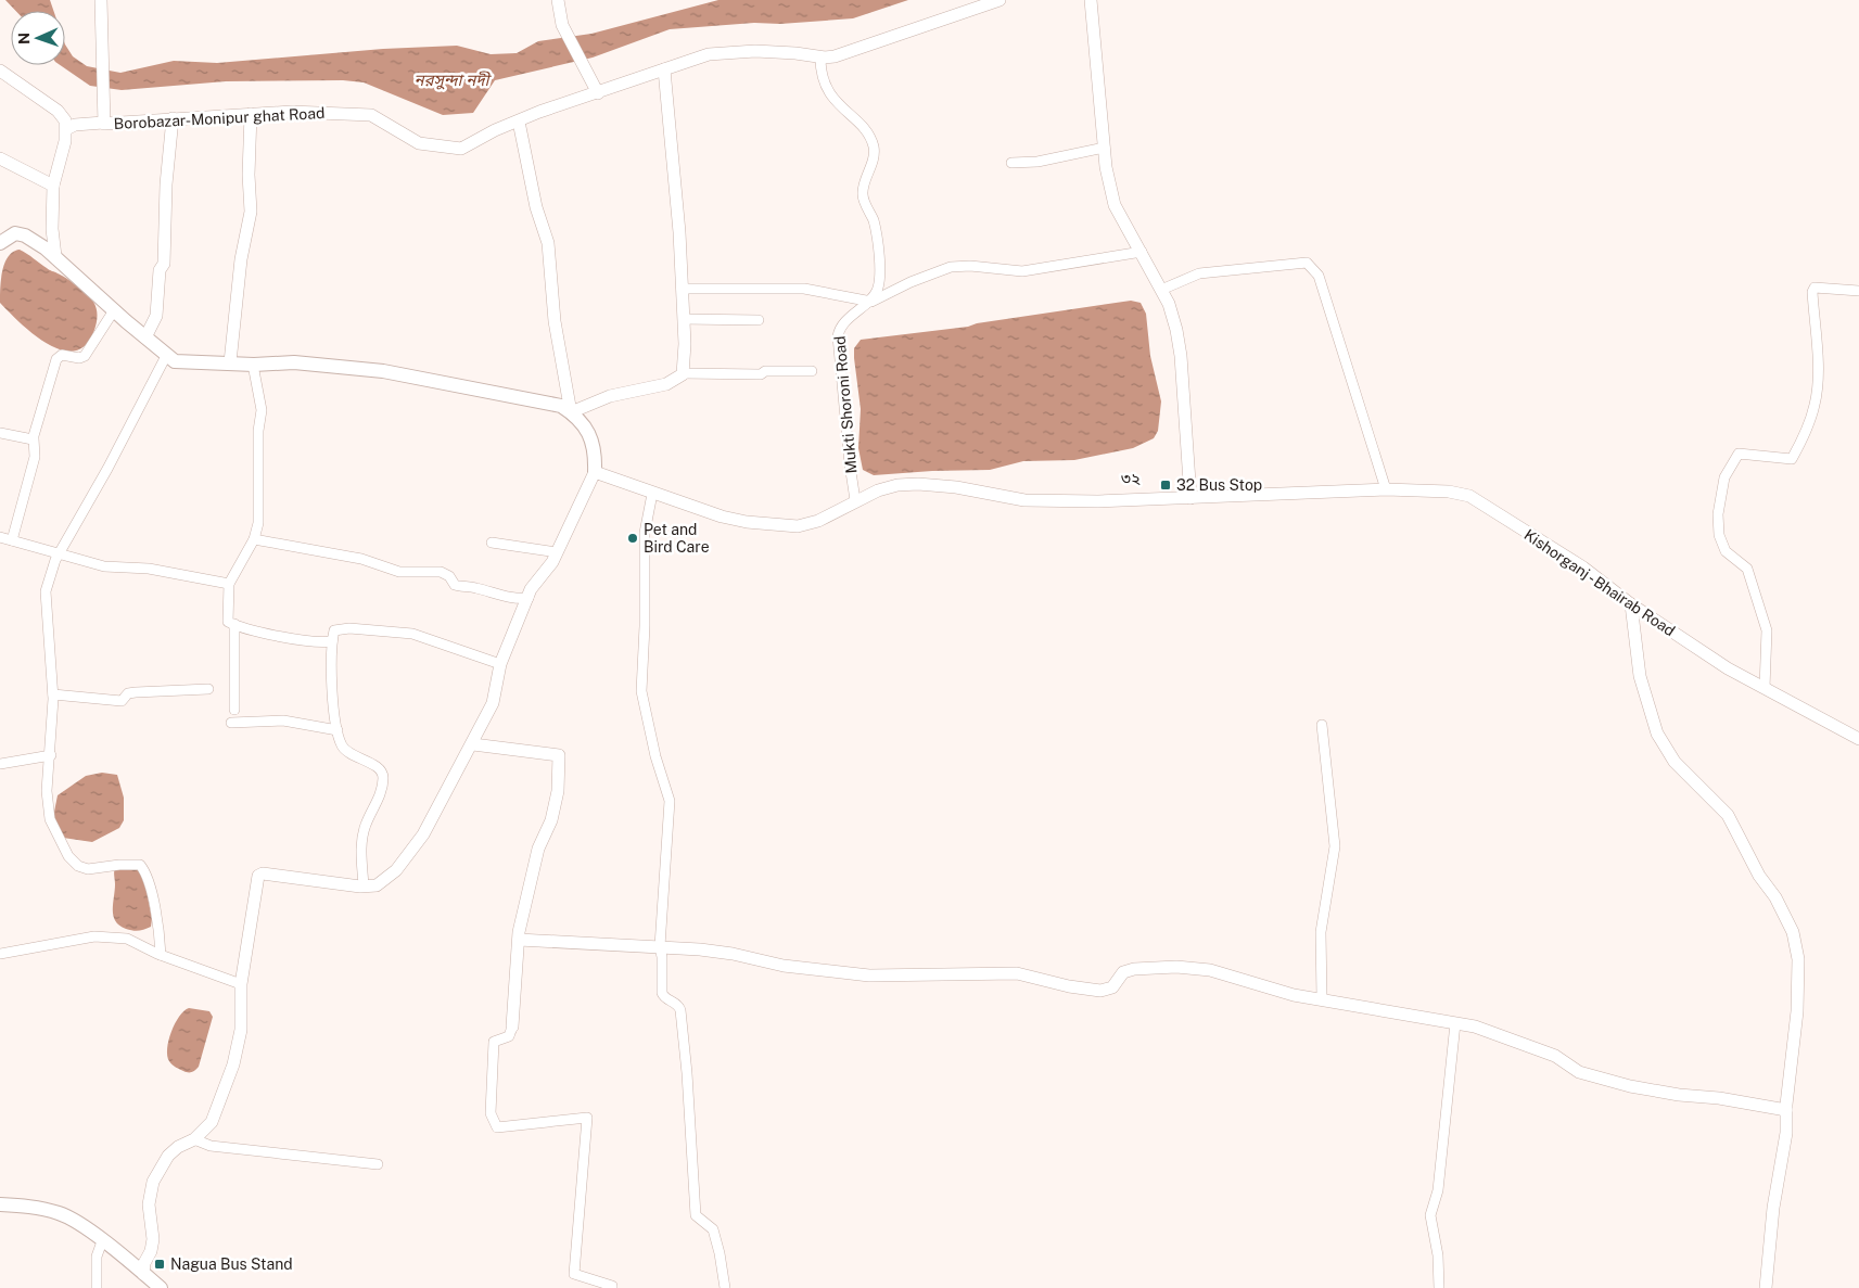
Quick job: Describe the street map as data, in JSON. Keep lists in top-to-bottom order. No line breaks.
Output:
{"streets":{"street":["Borobazar-Monipur ghat Road","Mukti Shoroni Road","Kishorganj - Bhairab Road"]},"crossings":[["Mukti Shoroni Road","Kishorganj - Bhairab Road"]],"districts":["৩২"],"water":["নরসুন্দা নদী"],"places":{"transit":["32 Bus Stop","Nagua Bus Stand"],"other":["Pet and Bird Care"]},"north":"left"}
